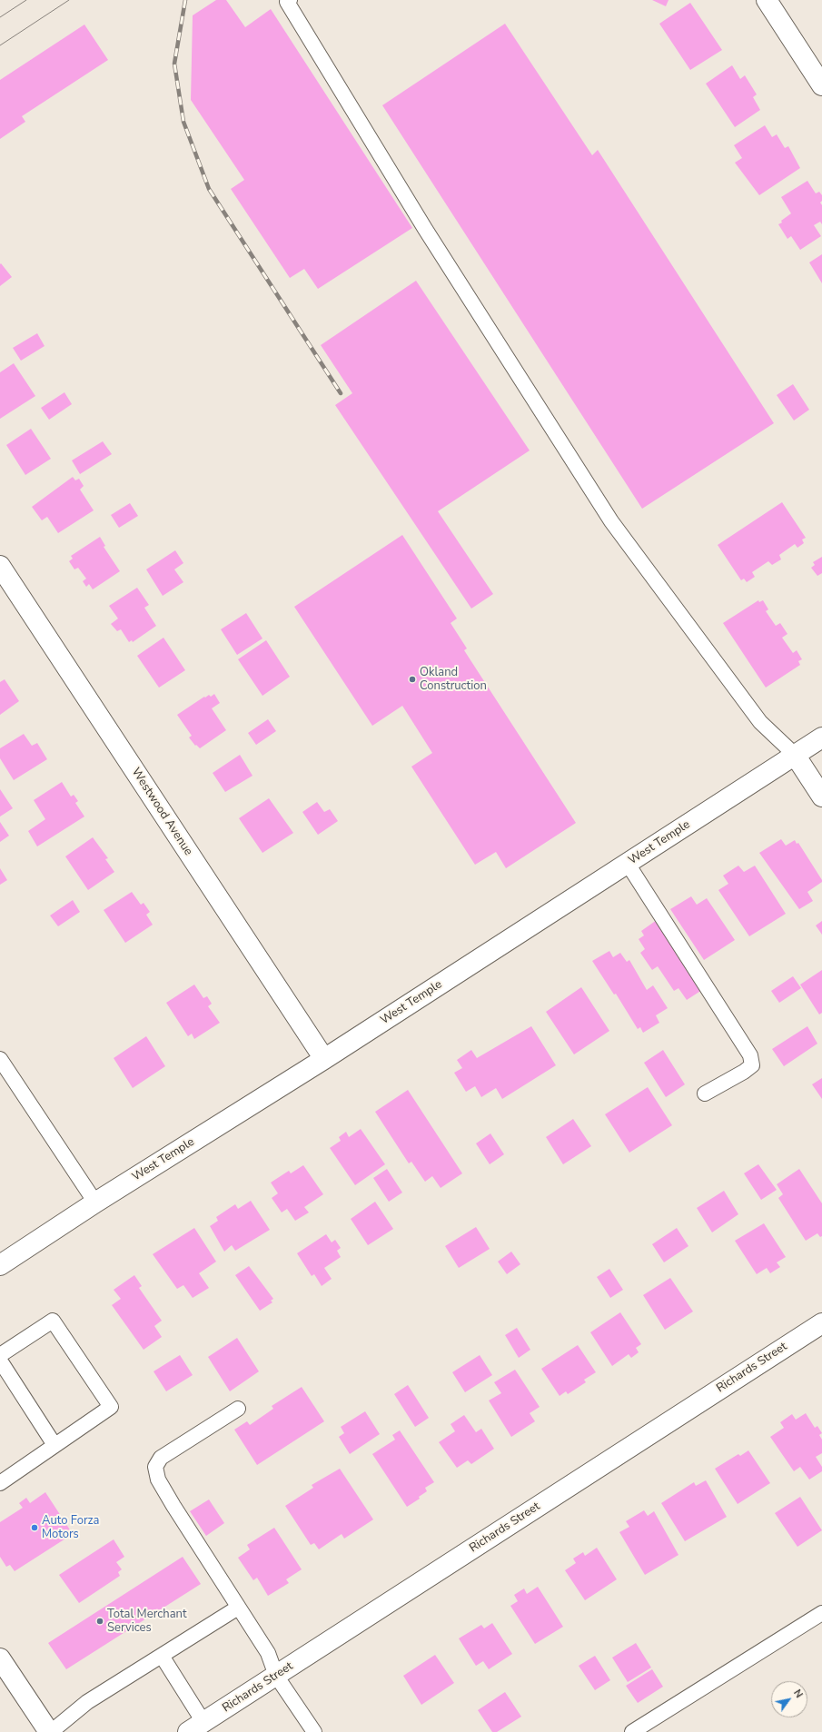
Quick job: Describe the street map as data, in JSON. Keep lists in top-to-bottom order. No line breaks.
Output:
{"streets":{"street":["Westwood Avenue","West Temple","Richards Street"]},"crossings":[["Westwood Avenue","West Temple"]],"places":["Okland Construction","Auto Forza Motors","Total Merchant Services"],"north":"top right"}
